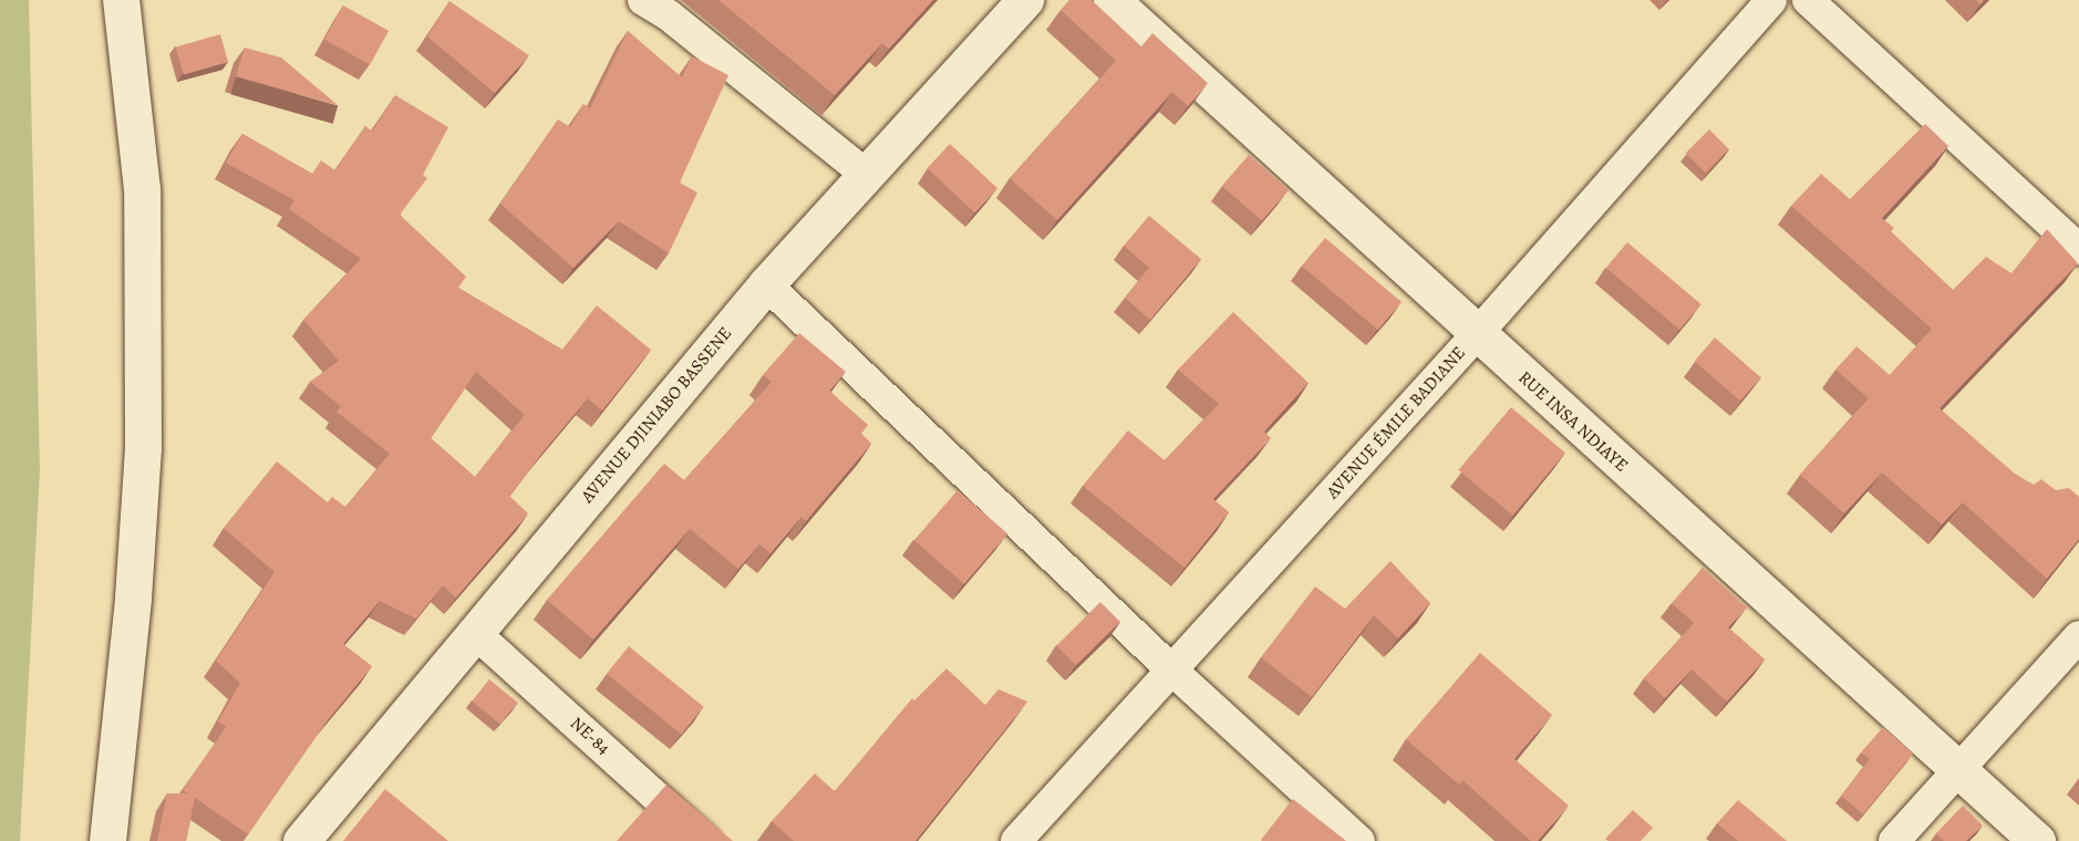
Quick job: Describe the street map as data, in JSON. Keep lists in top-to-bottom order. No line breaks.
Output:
{"streets":{"main road":["AVENUE DJINIABO BASSENE","RUE INSA NDIAYE"],"street":["AVENUE ÉMILE BADIANE","NE-84"]},"crossings":[["AVENUE DJINIABO BASSENE","NE-84"],["RUE INSA NDIAYE","AVENUE ÉMILE BADIANE"]]}
